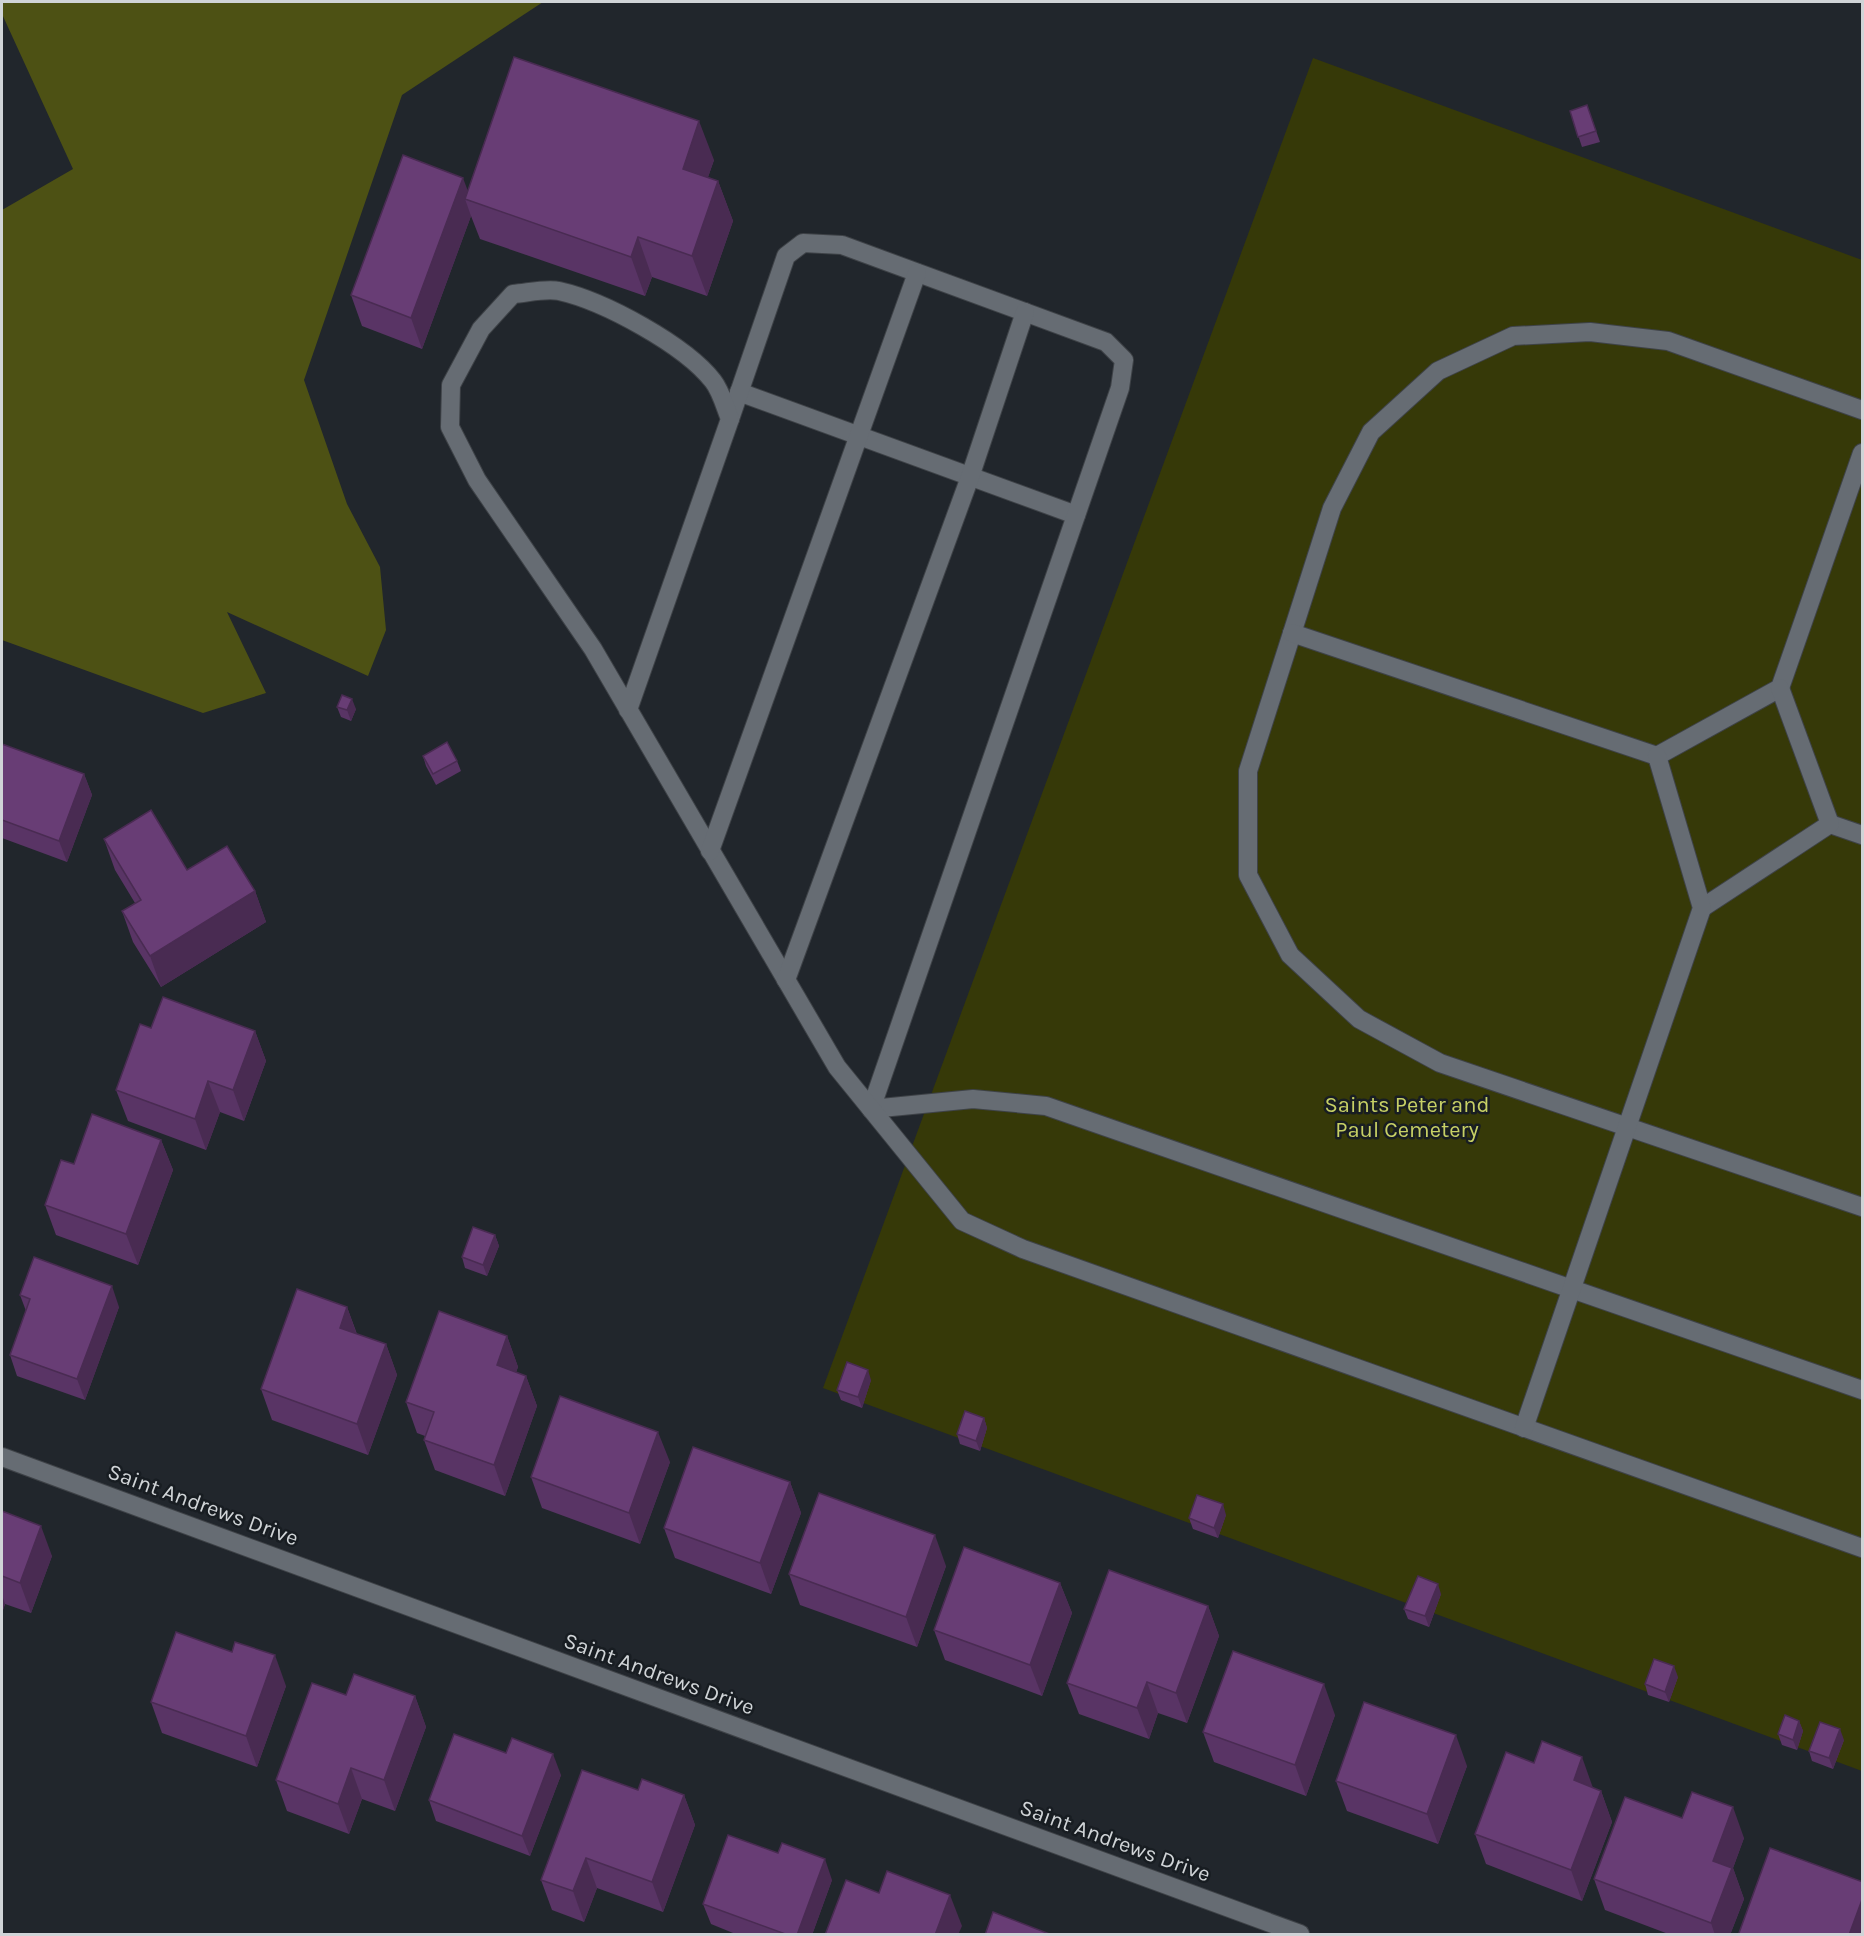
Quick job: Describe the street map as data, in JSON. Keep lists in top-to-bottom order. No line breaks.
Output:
{"streets":{"street":["Saint Andrews Drive"]},"parks":["Saints Peter and Paul Cemetery"]}
